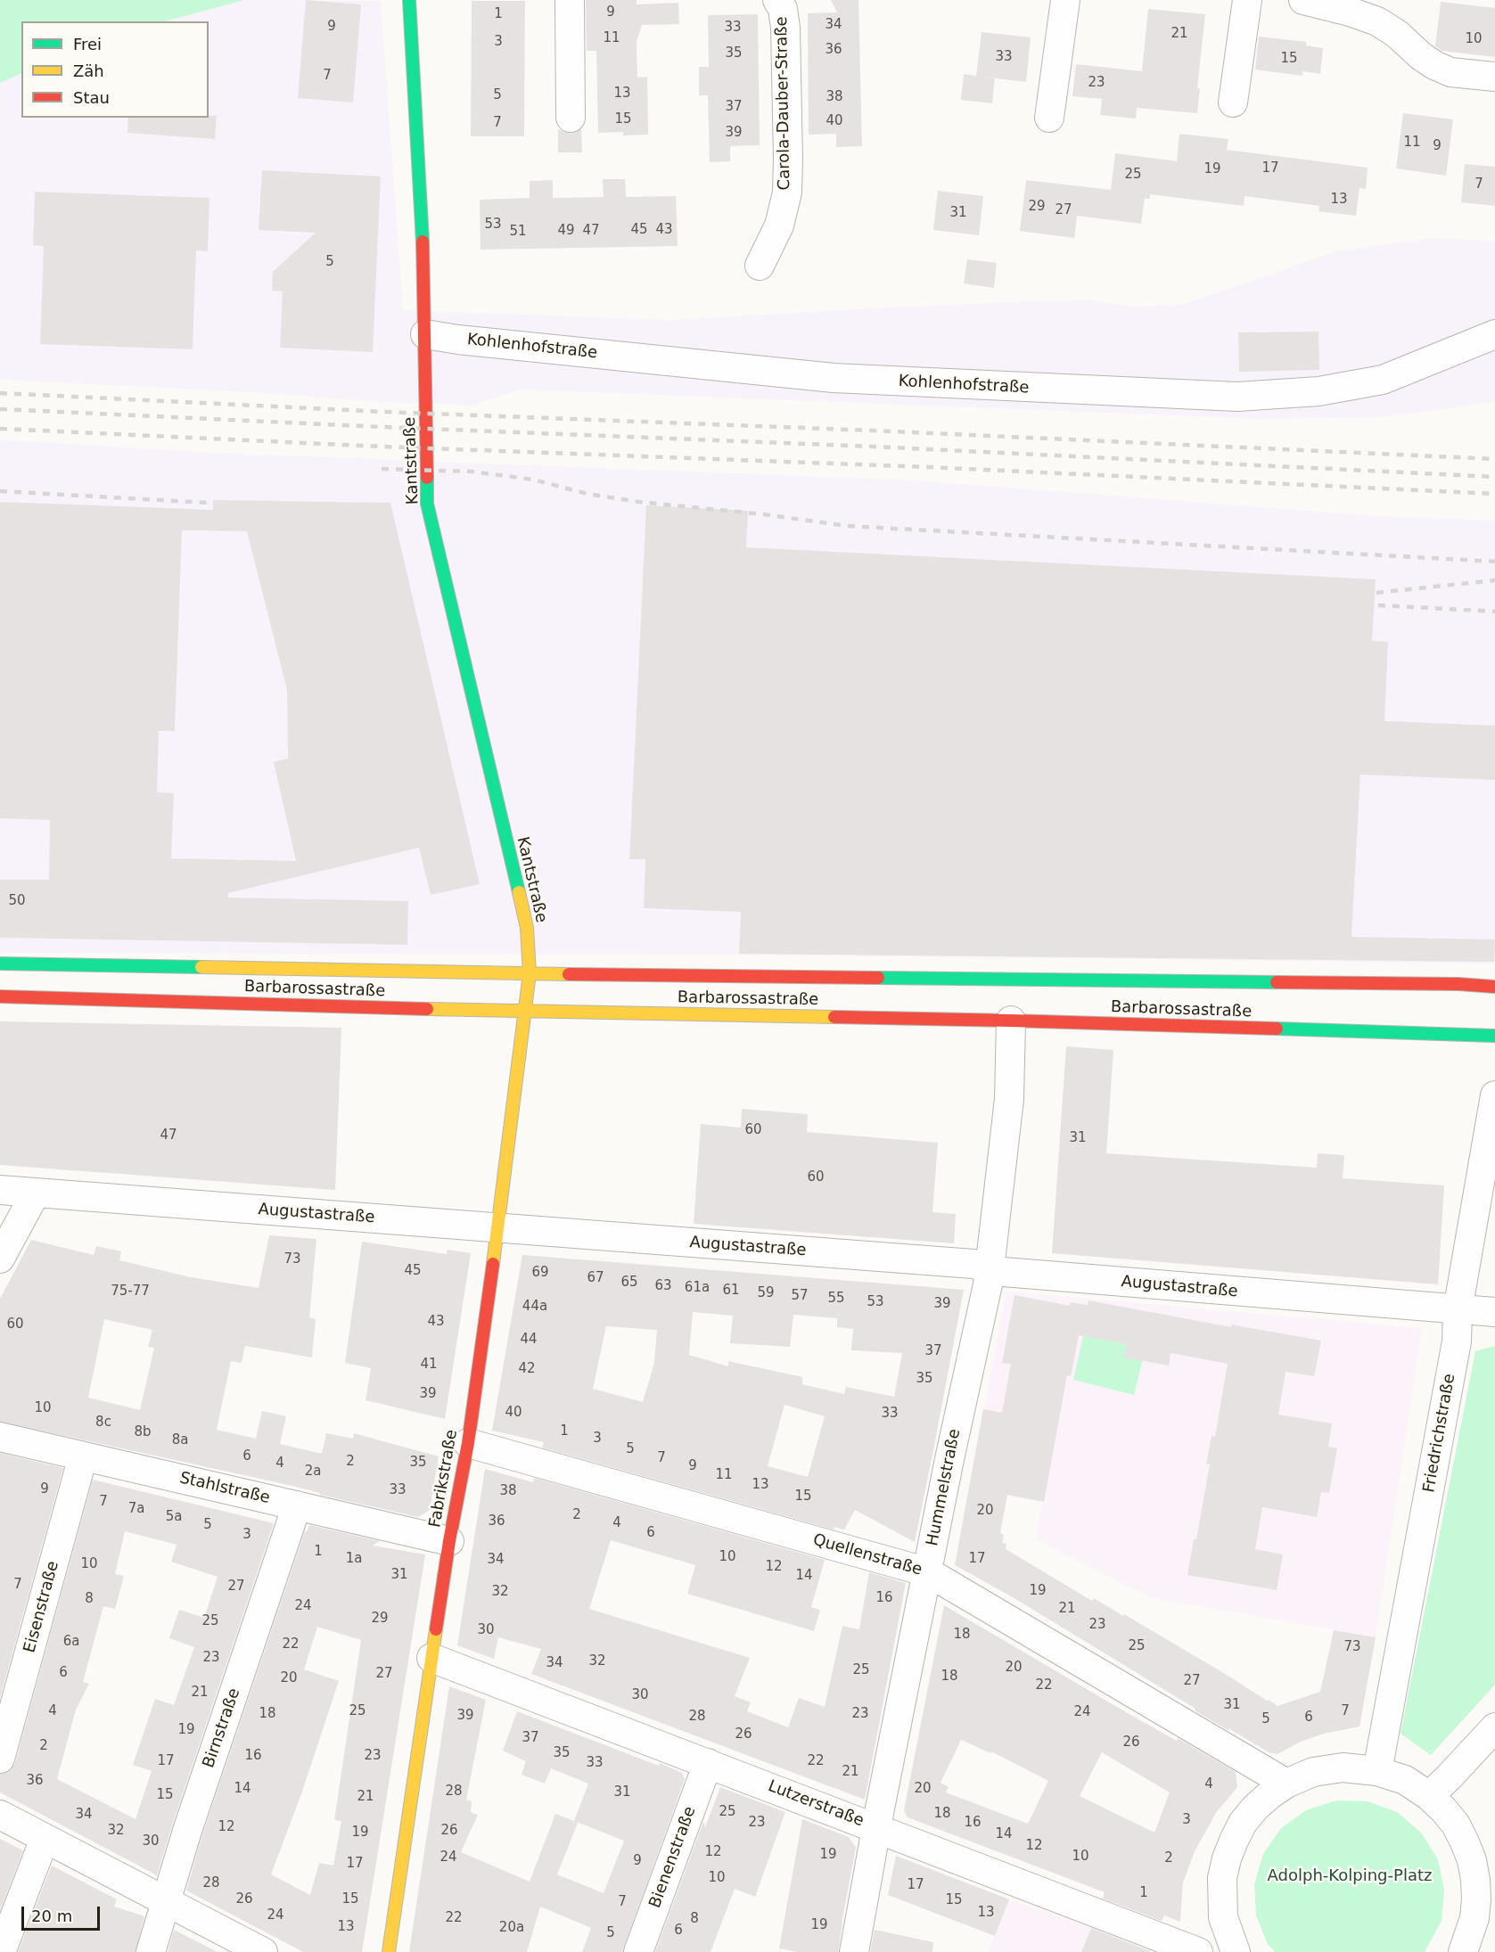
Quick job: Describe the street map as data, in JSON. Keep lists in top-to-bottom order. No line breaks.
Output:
{"streets":{"main road":["Kantstraße","Barbarossastraße","Fabrikstraße"],"street":["Carola-Dauber-Straße","Kohlenhofstraße","Augustastraße","Friedrichstraße","Hummelstraße","Stahlstraße","Quellenstraße","Eisenstraße","Birnstraße","Lutzerstraße","Bienenstraße"]},"crossings":[["Kohlenhofstraße","Kantstraße"],["Kantstraße","Barbarossastraße"],["Kantstraße","Fabrikstraße"],["Barbarossastraße","Fabrikstraße"],["Barbarossastraße","Hummelstraße"],["Augustastraße","Friedrichstraße"],["Augustastraße","Fabrikstraße"],["Augustastraße","Hummelstraße"],["Fabrikstraße","Stahlstraße"],["Fabrikstraße","Quellenstraße"],["Fabrikstraße","Lutzerstraße"],["Hummelstraße","Quellenstraße"],["Hummelstraße","Lutzerstraße"],["Stahlstraße","Eisenstraße"],["Stahlstraße","Birnstraße"],["Lutzerstraße","Bienenstraße"]],"parks":["Adolph-Kolping-Platz"],"house_numbers":["9","1","34","9","33","21","11","10","3","36","35","33","15","7","23","13","5","38","37","15","40","7","39","11","9","17","19","25","7","13","29","27","31","53","45","43","49","47","51","5","50","60","47","31","60","73","45","69","67","65","63","61a","61","75-77","59","57","55","53","39","44a","43","60","44","37","41","42","35","39","10","40","33","8c","1","8b","3","8a","5","6","7","2","35","4","9","2a","11","13","9","33","38","15","7","7a","20","2","5a","36","4","5","6","3","1","10","1a","17","34","10","12","31","14","7","27","19","32","16","8","24","21","29","25","23","30","18","6a","22","25","73","23","32","34","20","25","6","27","18","20","27","22","21","30","31","4","25","7","24","18","23","39","28","6","5","19","26","37","26","2","35","16","23","17","22","33","21","36","4","14","20","28","31","15","21","25","18","34","3","23","16","12","32","26","19","14","30","12","12","19","10","24","2","9","17","10","28","17","1","26","15","15","7","13","24","22","8","19","13","20a","6","5"],"legend":["Frei","Zäh","Stau"],"scale_bar":"20 m"}
